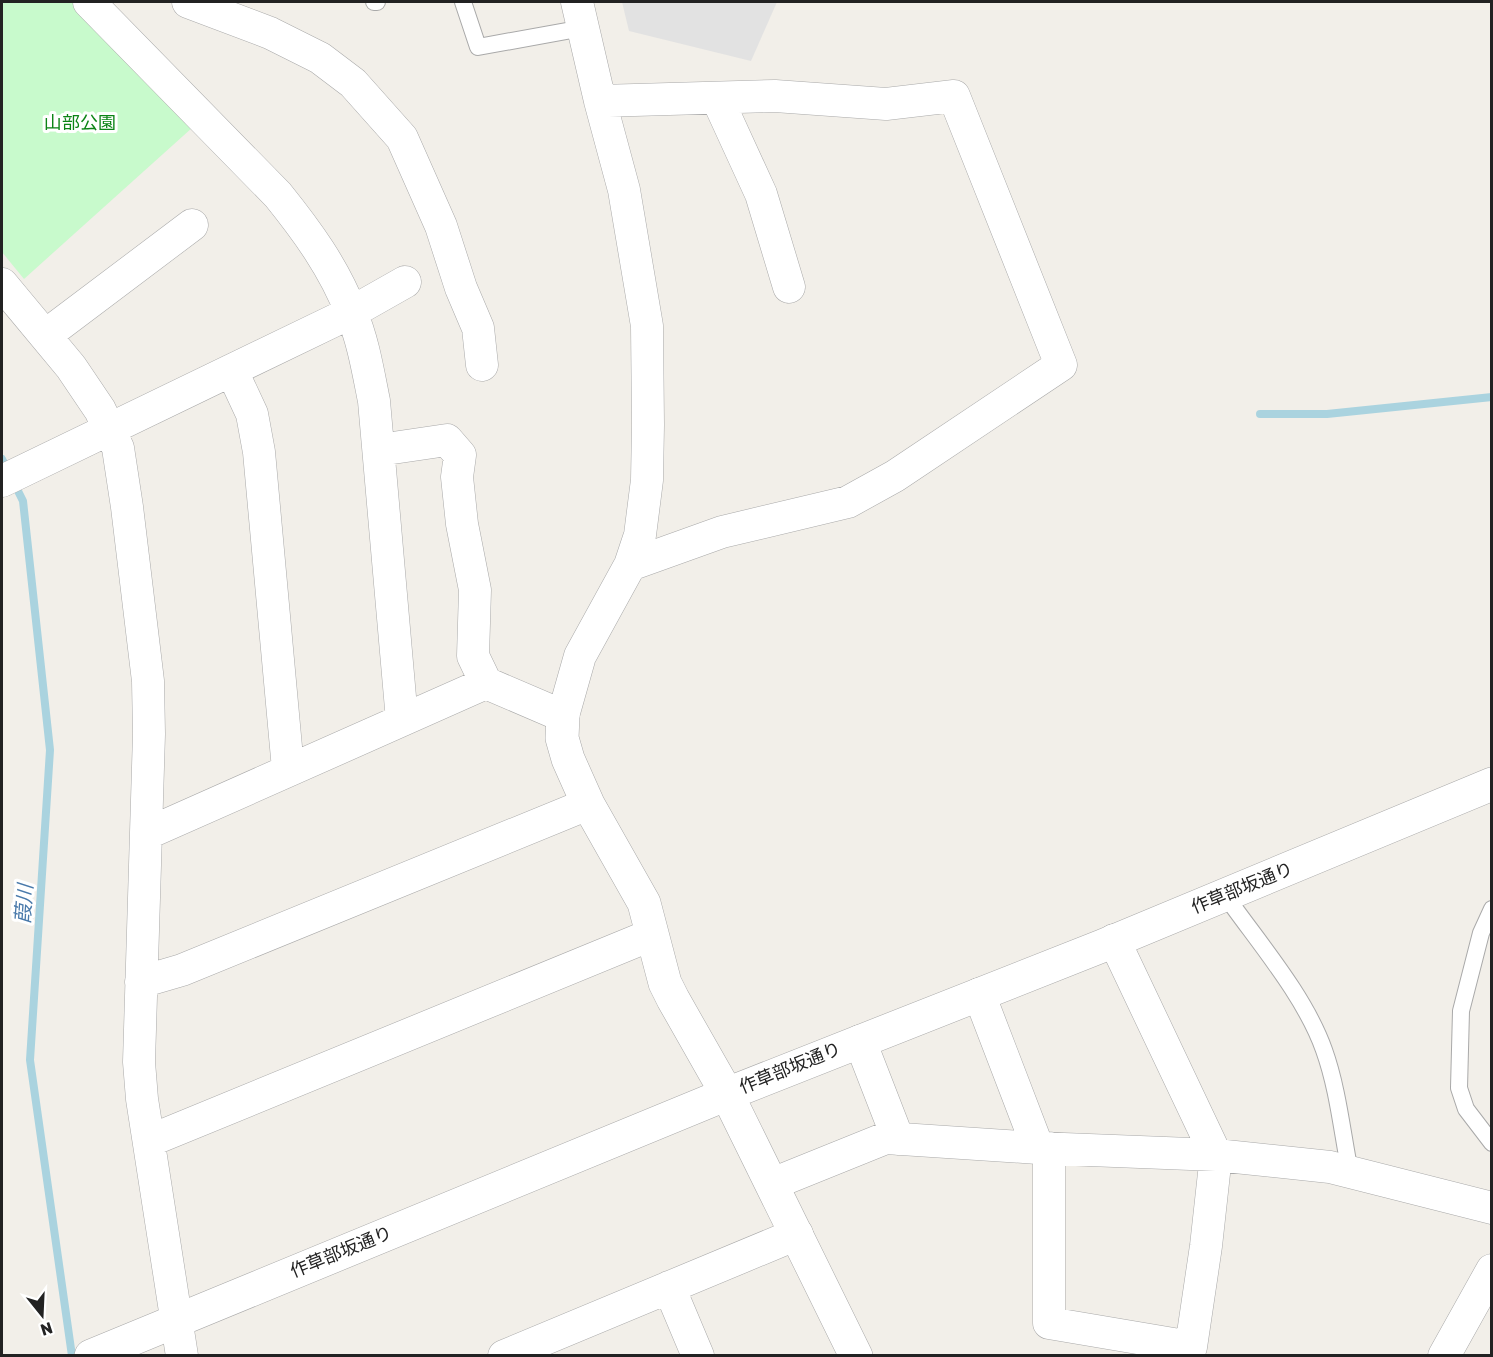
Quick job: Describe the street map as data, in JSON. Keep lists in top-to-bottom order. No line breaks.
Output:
{"streets":{"street":["作草部坂通り"]},"water":["葭川"],"parks":["山部公園"],"north":"bottom"}
